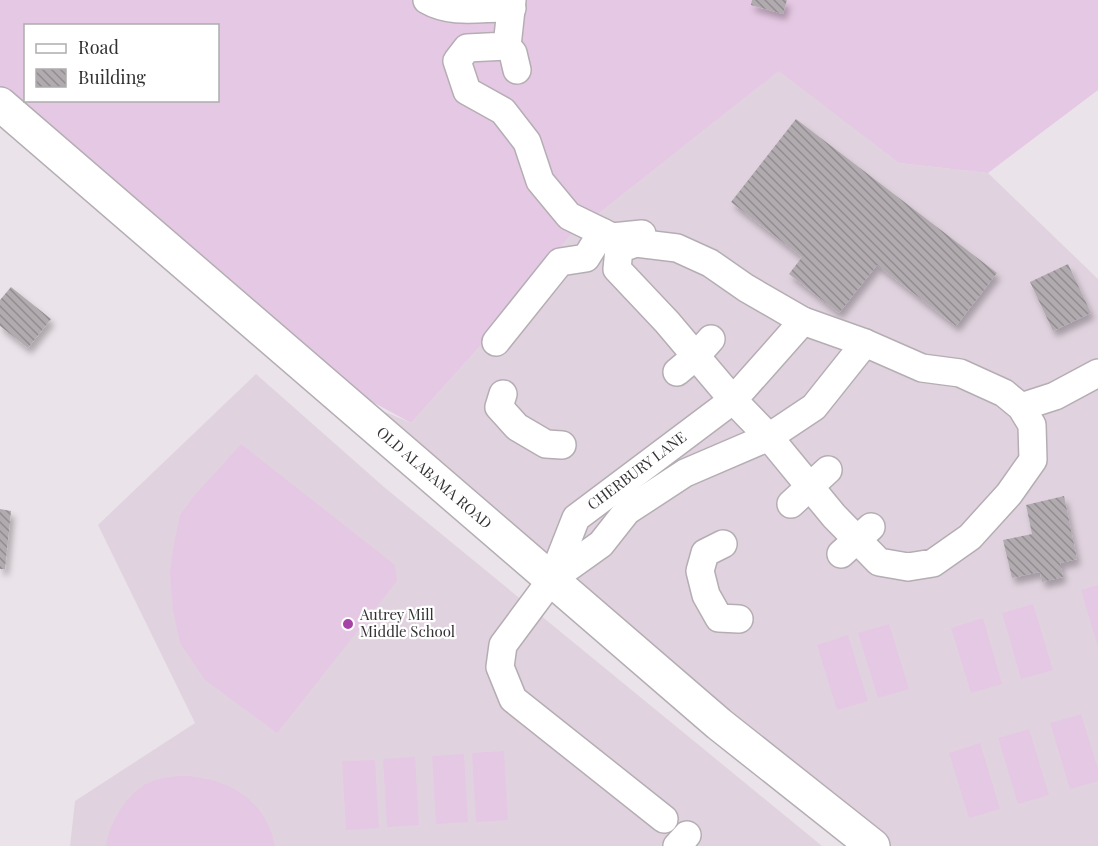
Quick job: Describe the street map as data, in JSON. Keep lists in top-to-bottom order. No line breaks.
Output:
{"streets":{"main road":["OLD ALABAMA ROAD"],"street":["CHERBURY LANE"]},"crossings":[["CHERBURY LANE","OLD ALABAMA ROAD"]],"places":["Autrey Mill Middle School"],"legend":["Road","Building"]}
